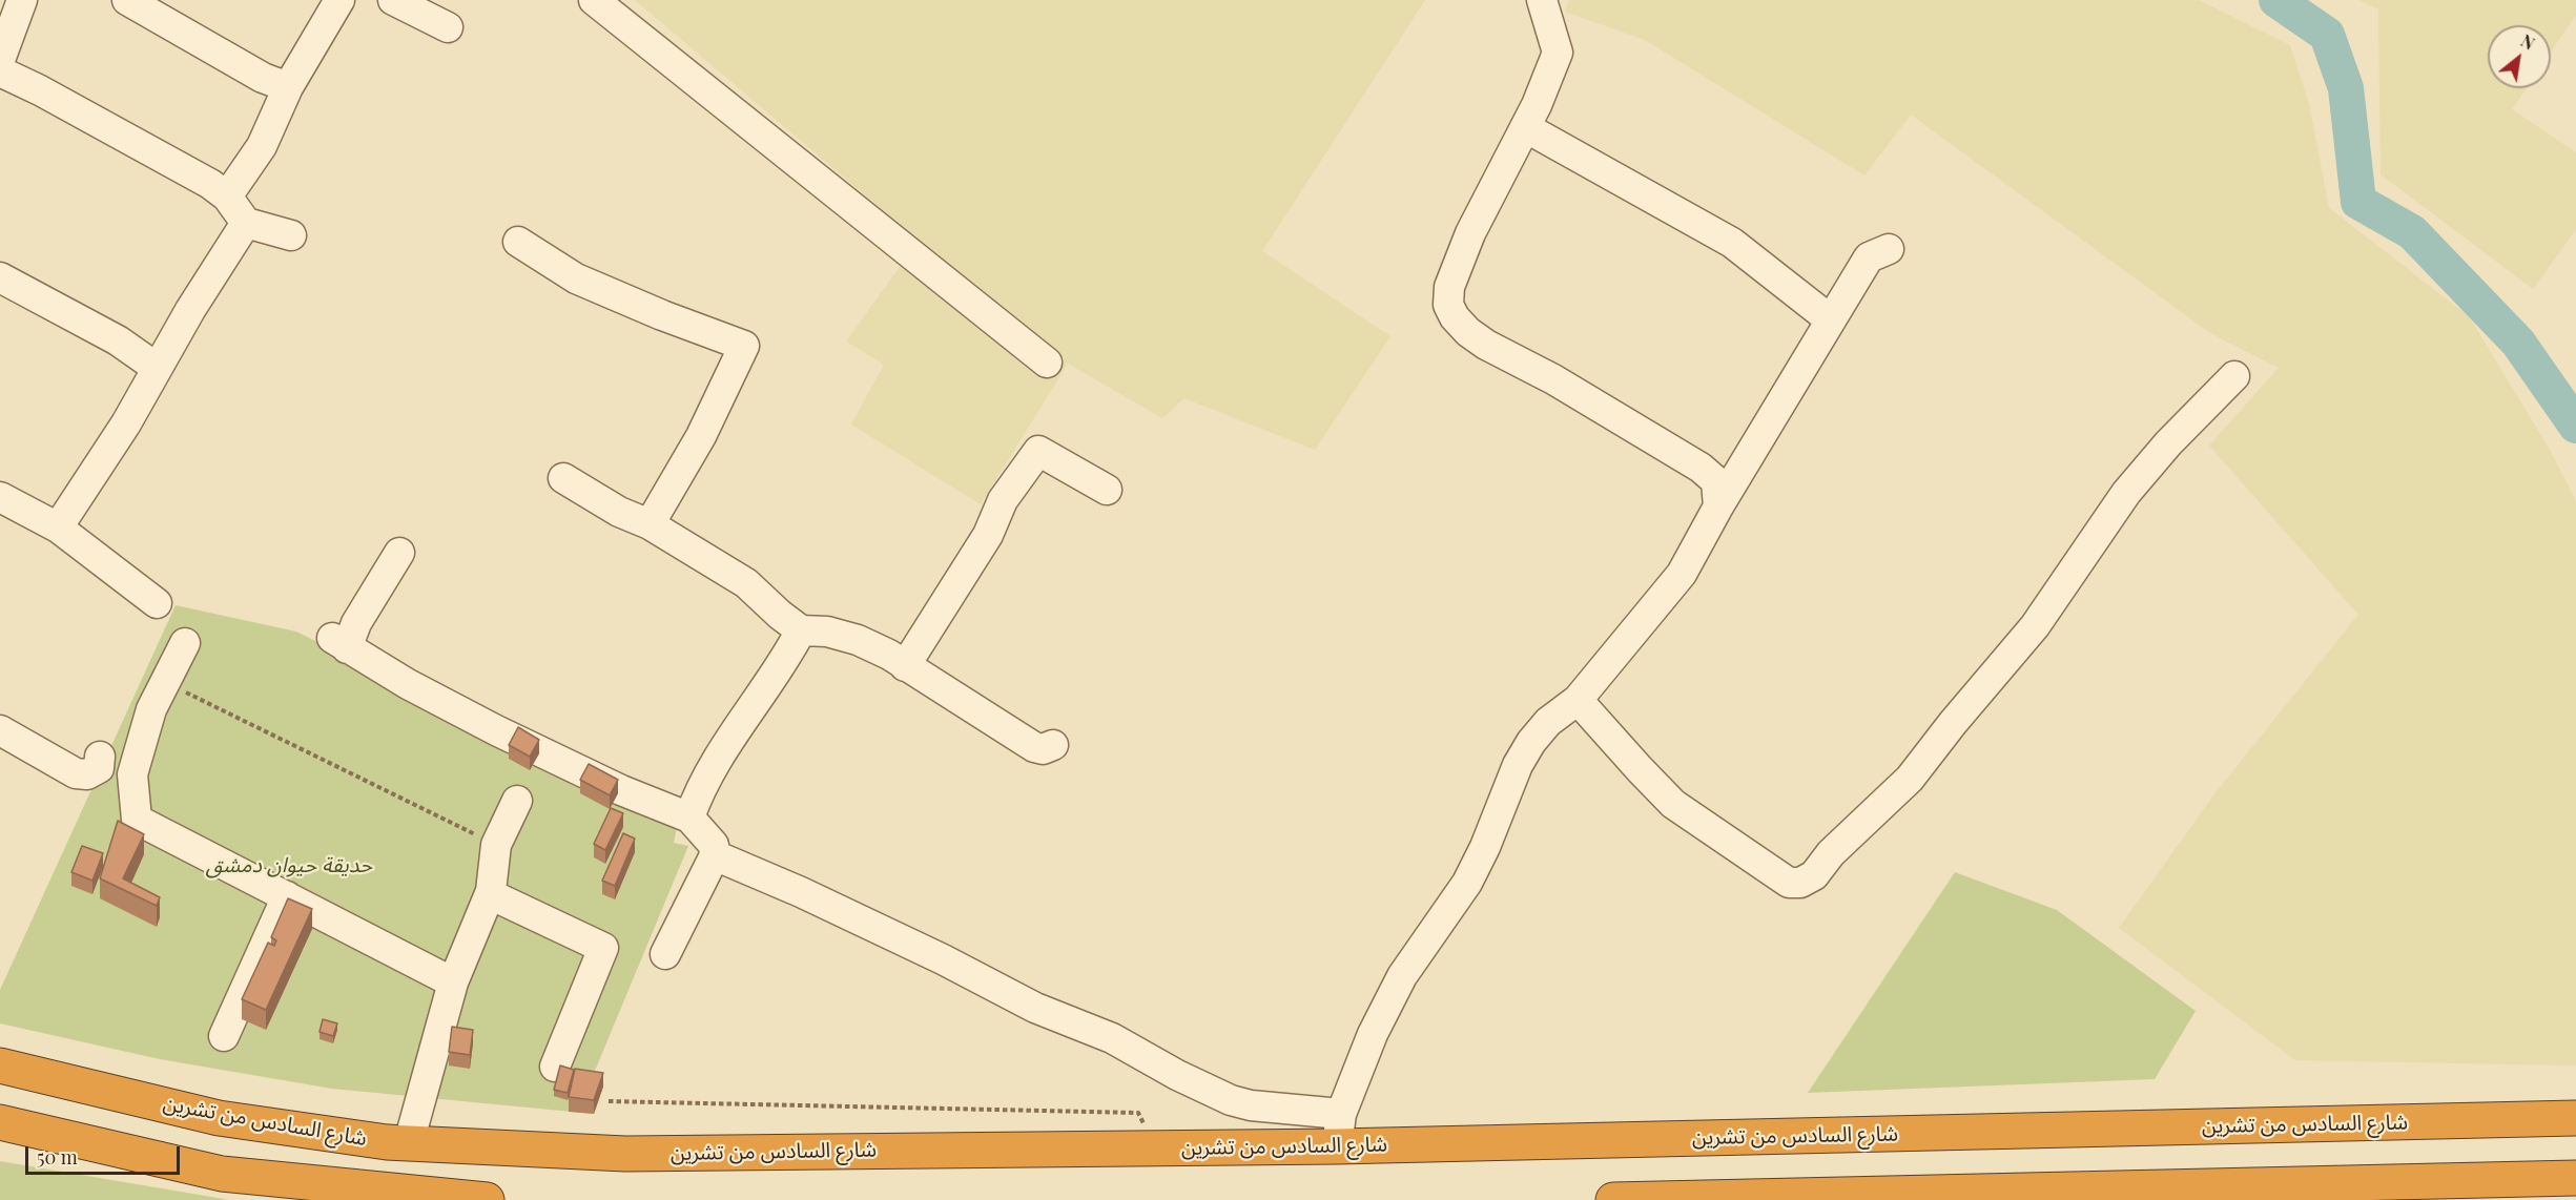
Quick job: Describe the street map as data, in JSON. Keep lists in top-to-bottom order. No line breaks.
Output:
{"streets":{"highway":["شارع السادس من تشرين"]},"parks":["حديقة حيوان دمشق"],"scale_bar":"50 m","north":"top right"}
